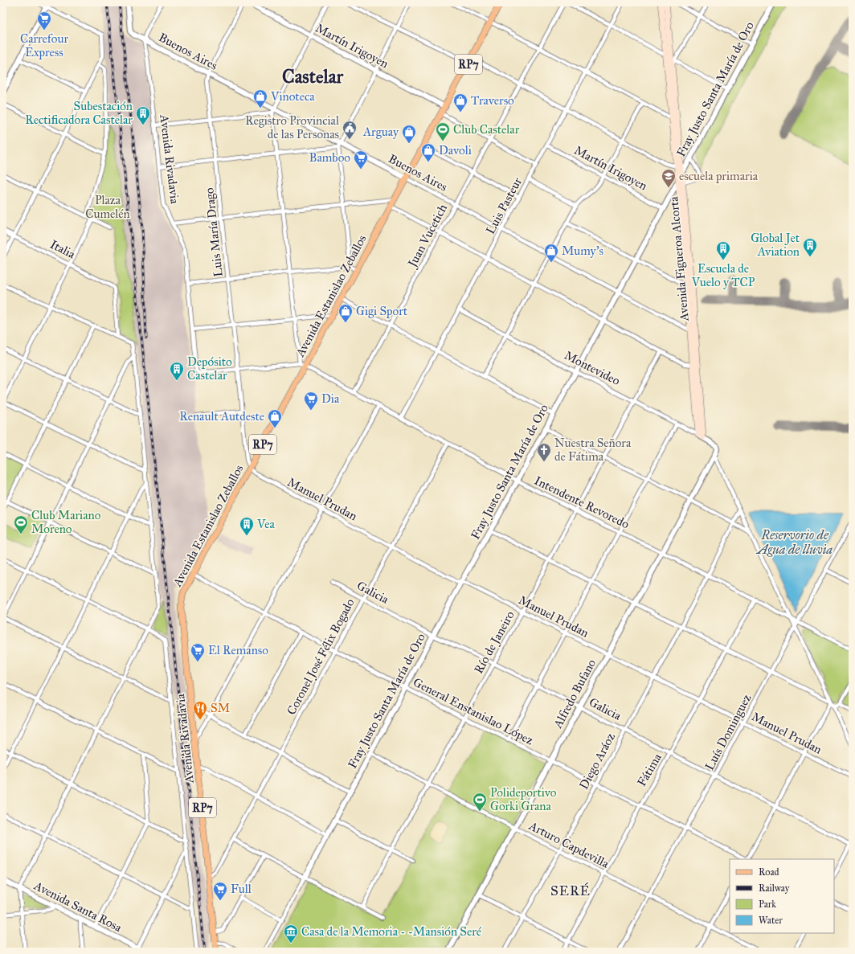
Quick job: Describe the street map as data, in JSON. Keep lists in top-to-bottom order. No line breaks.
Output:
{"streets":{"main road":["RP7","Avenida Rivadavia","Avenida Figueroa Alcorta","Avenida Estanislao Zeballos"],"street":["Martín Irigoyen","Buenos Aires","Fray Justo Santa María de Oro","Luis Pasteur","Luis María Drago","Juan Vucetich","Italia","Montevideo","Manuel Prudan","Intendente Revoredo","Galicia","Río de Janeiro","Coronel José Félix Bogado","Alfredo Bufano","General Enstanislao López","Luís Dominguez","Diego Aráoz","Fátima","Arturo Capdevilla","Avenida Santa Rosa"]},"crossings":[["Martín Irigoyen","Fray Justo Santa María de Oro"],["Martín Irigoyen","Luis Pasteur"],["Martín Irigoyen","Avenida Estanislao Zeballos"],["Buenos Aires","Fray Justo Santa María de Oro"],["Buenos Aires","Avenida Rivadavia"],["Buenos Aires","Luis Pasteur"],["Buenos Aires","Luis María Drago"],["Buenos Aires","Juan Vucetich"],["Buenos Aires","Avenida Figueroa Alcorta"],["Buenos Aires","Avenida Estanislao Zeballos"],["Fray Justo Santa María de Oro","Avenida Figueroa Alcorta"],["Fray Justo Santa María de Oro","Montevideo"],["Fray Justo Santa María de Oro","Manuel Prudan"],["Fray Justo Santa María de Oro","Intendente Revoredo"],["Fray Justo Santa María de Oro","Galicia"],["Fray Justo Santa María de Oro","General Enstanislao López"],["Fray Justo Santa María de Oro","Arturo Capdevilla"],["Avenida Rivadavia","Luis María Drago"],["Avenida Rivadavia","Avenida Estanislao Zeballos"],["Avenida Rivadavia","Coronel José Félix Bogado"],["Luis Pasteur","Montevideo"],["Luis Pasteur","Intendente Revoredo"],["Luis María Drago","Avenida Estanislao Zeballos"],["Luis María Drago","Manuel Prudan"],["Juan Vucetich","Intendente Revoredo"],["Avenida Figueroa Alcorta","Montevideo"],["Avenida Estanislao Zeballos","Manuel Prudan"],["Avenida Estanislao Zeballos","Intendente Revoredo"],["Avenida Estanislao Zeballos","General Enstanislao López"],["Montevideo","Río de Janeiro"],["Montevideo","Alfredo Bufano"],["Manuel Prudan","Río de Janeiro"],["Manuel Prudan","Coronel José Félix Bogado"],["Manuel Prudan","Alfredo Bufano"],["Manuel Prudan","Luís Dominguez"],["Manuel Prudan","Diego Aráoz"],["Manuel Prudan","Fátima"],["Intendente Revoredo","Río de Janeiro"],["Intendente Revoredo","Coronel José Félix Bogado"],["Intendente Revoredo","Alfredo Bufano"],["Intendente Revoredo","Luís Dominguez"],["Intendente Revoredo","Diego Aráoz"],["Intendente Revoredo","Fátima"],["Galicia","Río de Janeiro"],["Galicia","Coronel José Félix Bogado"],["Galicia","Alfredo Bufano"],["Galicia","Luís Dominguez"],["Galicia","Diego Aráoz"],["Galicia","Fátima"],["Río de Janeiro","General Enstanislao López"],["Río de Janeiro","Arturo Capdevilla"],["Coronel José Félix Bogado","General Enstanislao López"],["Alfredo Bufano","General Enstanislao López"],["Alfredo Bufano","Arturo Capdevilla"],["General Enstanislao López","Luís Dominguez"],["General Enstanislao López","Diego Aráoz"],["General Enstanislao López","Fátima"],["Luís Dominguez","Arturo Capdevilla"],["Diego Aráoz","Arturo Capdevilla"],["Fátima","Arturo Capdevilla"]],"districts":["Castelar","SERÉ"],"water":["Reservorio de Agua de lluvia"],"parks":["Plaza Cumelén"],"places":{"supermarket":["Carrefour Express","Bamboo","Dia","El Remanso","Full"],"shop":["Vinoteca","Traverso","Arguay","Davoli","Mumy's","Gigi Sport","Renault Autdeste"],"building":["Subestación Rectificadora Castelar","Global Jet Aviation","Escuela de Vuelo y TCP","Depósito Castelar","Vea"],"public building":["Registro Provincial de las Personas"],"sports":["Club Castelar","Club Mariano Moreno","Polideportivo Gorki Grana"],"school or university":["escuela primaria"],"church":["Nuestra Señora de Fátima"],"restaurant":["SM"],"museum":["Casa de la Memoria - -Mansión Seré"]},"legend":["Road","Railway","Park","Water"]}
